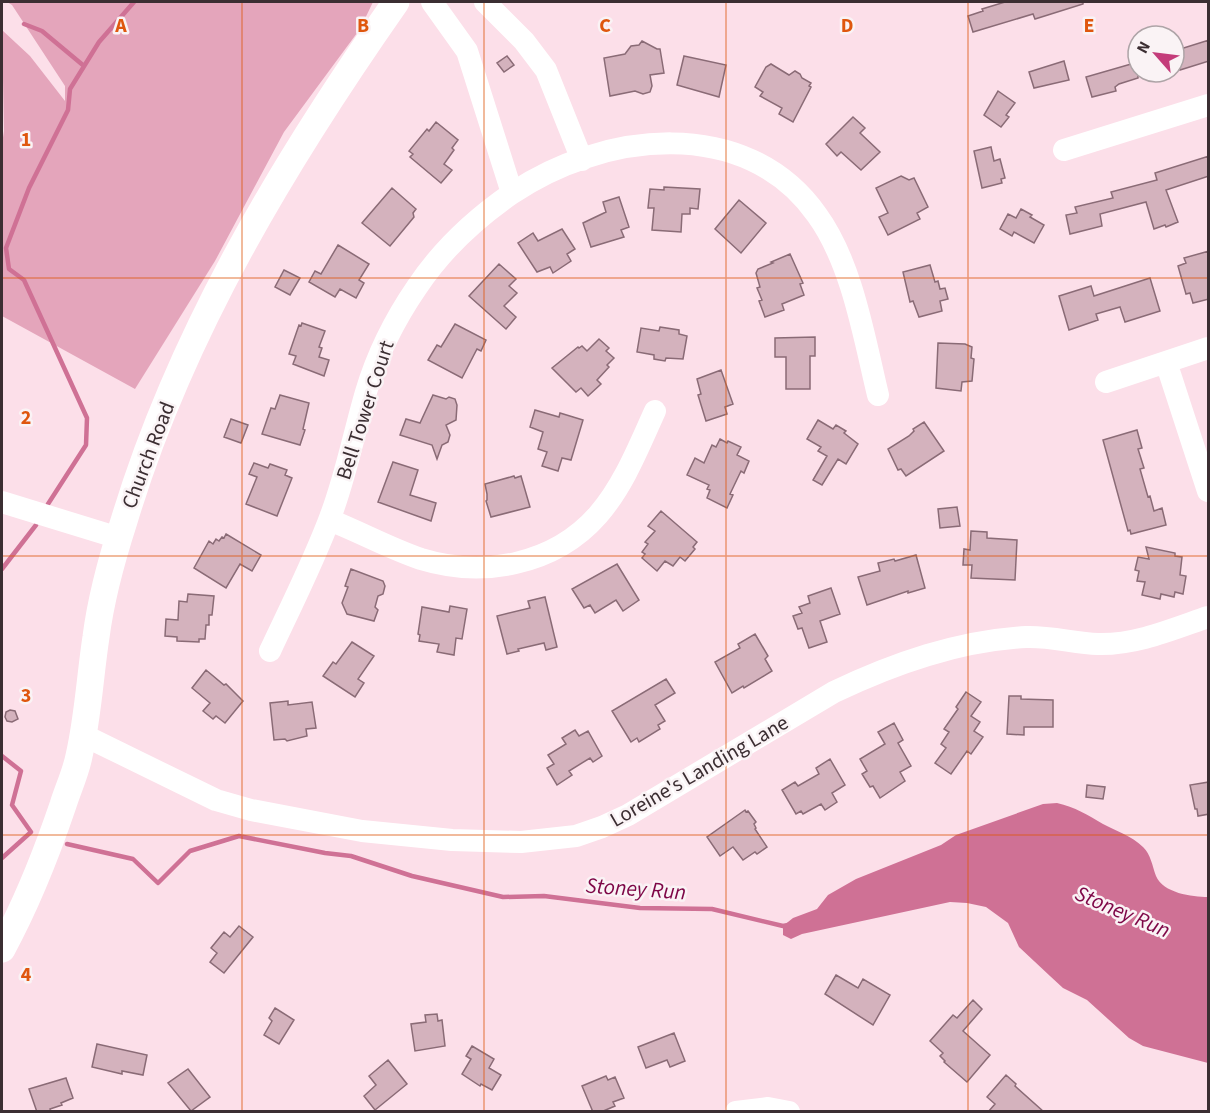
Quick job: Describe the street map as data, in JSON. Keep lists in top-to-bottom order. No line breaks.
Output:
{"streets":{"main road":["Church Road"],"street":["Bell Tower Court","Loreine's Landing Lane"]},"crossings":[["Church Road","Loreine's Landing Lane"]],"water":["Stoney Run"],"north":"top left","grid":{"columns":["A","B","C","D","E"],"rows":["1","2","3","4"]}}
